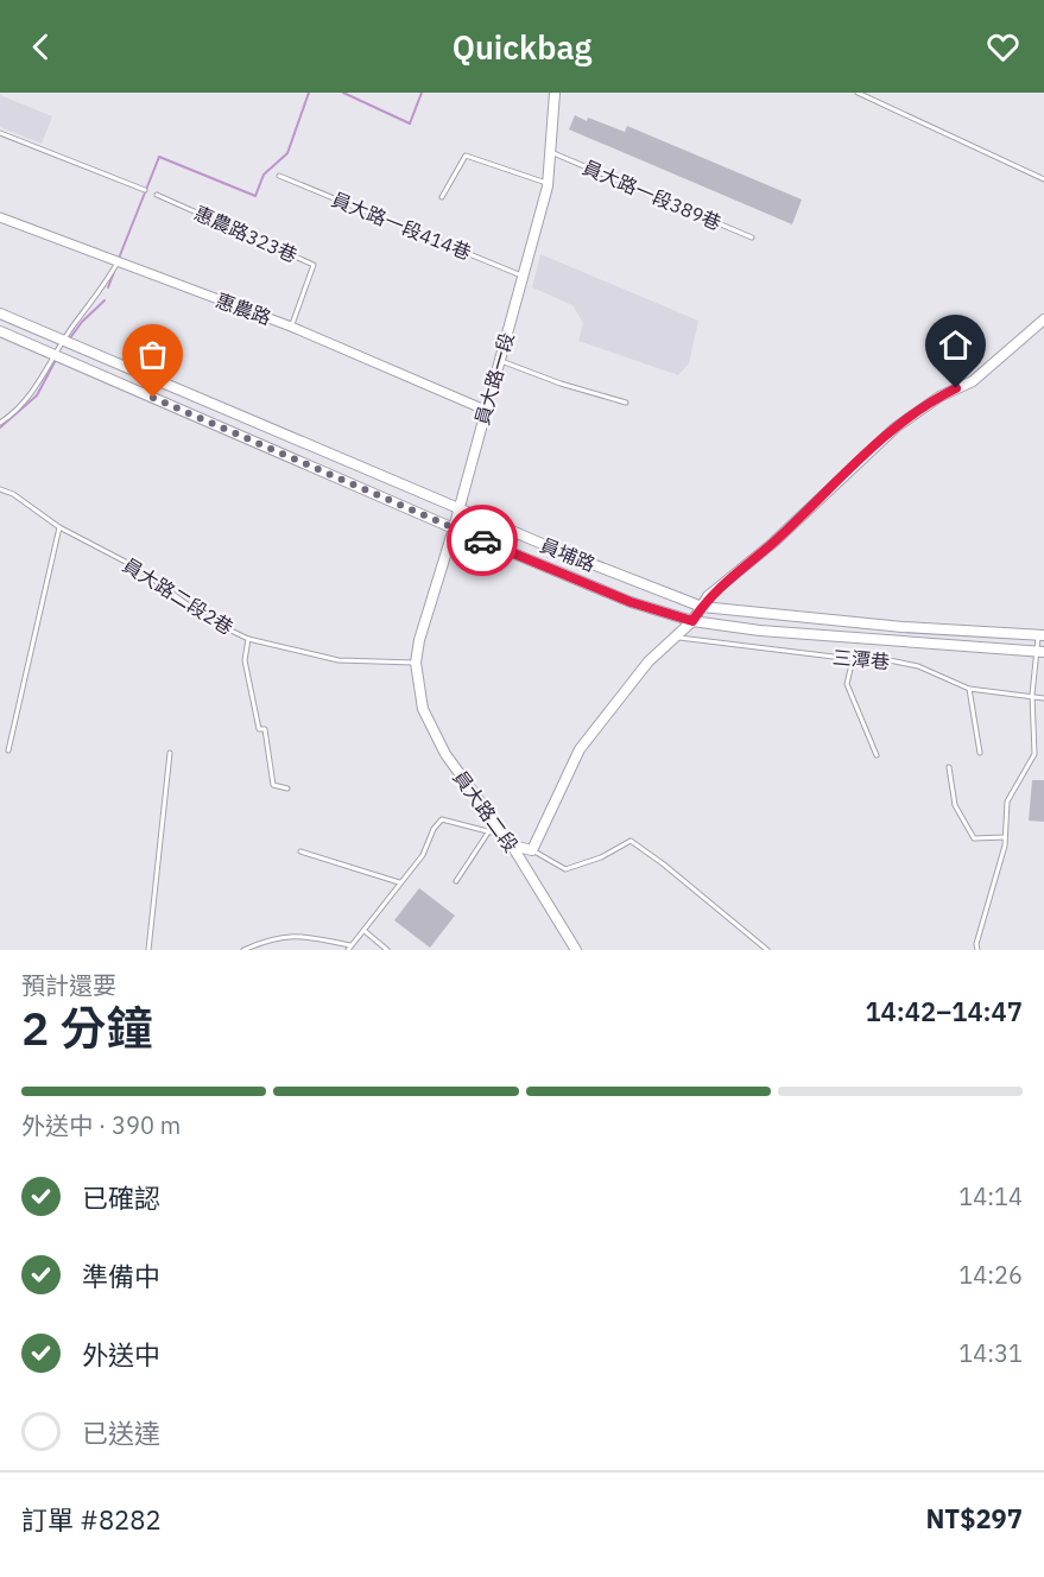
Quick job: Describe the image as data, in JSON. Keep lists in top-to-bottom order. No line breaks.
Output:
{"streets":{"street":["惠農路","員大路一段","員埔路","員大路二段"],"lane":["員大路一段389巷","員大路一段414巷","惠農路323巷","員大路二段2巷","三潭巷"]},"crossings":[["員大路一段389巷","員大路一段"],["員大路一段414巷","員大路一段"],["惠農路323巷","惠農路"],["惠農路","員大路一段"],["員大路一段","員埔路"],["員大路一段","員大路二段2巷"],["員大路一段","員大路二段"],["員大路二段2巷","員大路二段"]],"page":{"header":"Quickbag","heading":["2 分鐘","預計還要","14:42–14:47"],"panel":["訂單 #8282","NT$297"],"bar":"外送中 · 390 m","list":[["已確認","14:14"],["準備中","14:26"],["外送中","14:31"],"已送達"]}}
